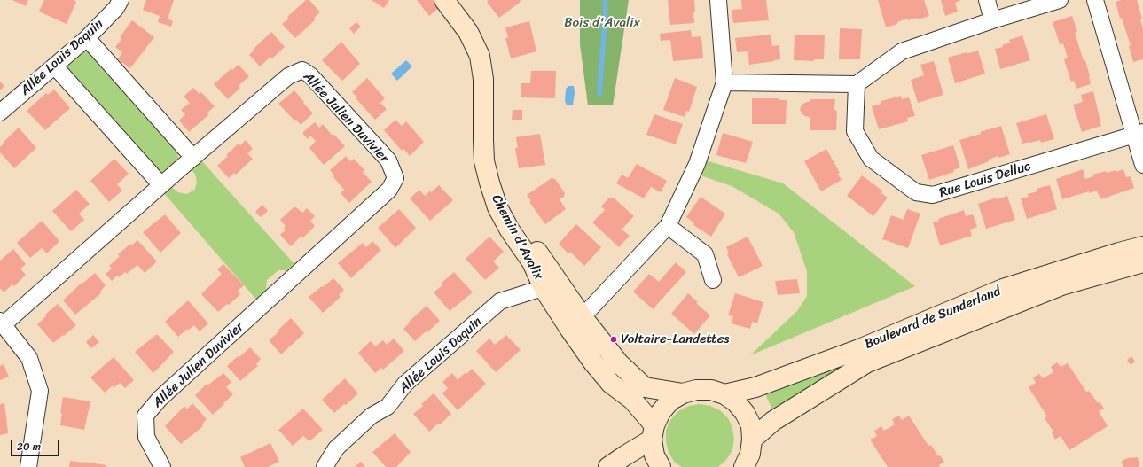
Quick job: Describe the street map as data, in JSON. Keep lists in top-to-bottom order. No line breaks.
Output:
{"streets":{"main road":["Chemin d'Avalix","Boulevard de Sunderland"],"street":["Allée Louis Daquin","Allée Julien Duvivier","Rue Louis Delluc"]},"crossings":[["Allée Louis Daquin","Chemin d'Avalix"]],"parks":["Bois d'Avalix"],"places":["Voltaire-Landettes"],"scale_bar":"20 m"}
